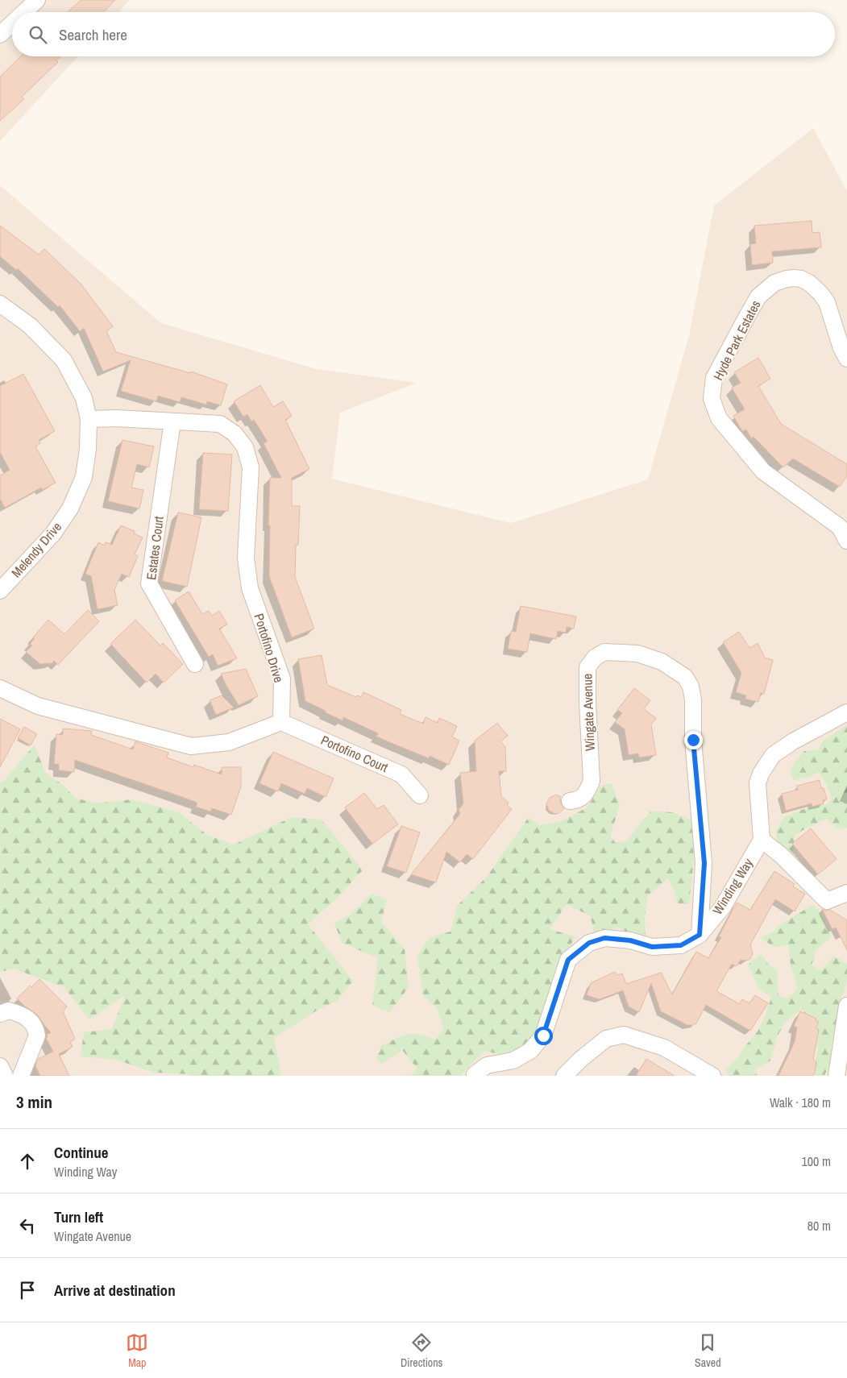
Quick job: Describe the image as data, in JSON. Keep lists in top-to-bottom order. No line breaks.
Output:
{"streets":{"street":["Hyde Park Estates","Estates Court","Melendy Drive","Portofino Drive","Wingate Avenue","Portofino Court","Winding Way"]},"crossings":[["Estates Court","Portofino Drive"],["Melendy Drive","Portofino Drive"],["Portofino Drive","Portofino Court"],["Wingate Avenue","Winding Way"]],"page":{"search":"Search here","heading":["3 min","Walk · 180 m"],"list":[["Continue","Winding Way","100 m"],["Turn left","Wingate Avenue","80 m"],"Arrive at destination"],"nav":["Map","Directions","Saved"]}}
